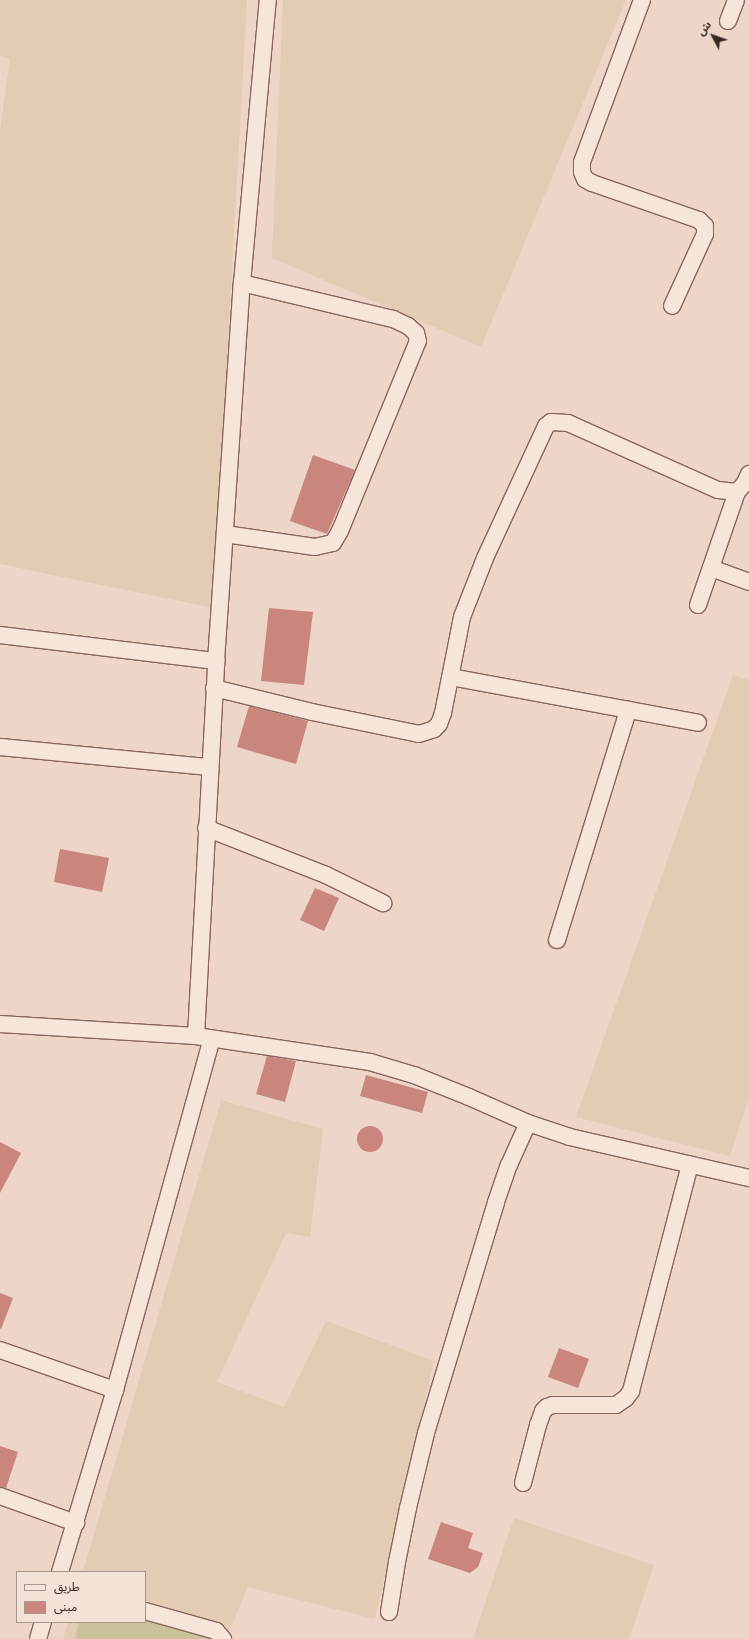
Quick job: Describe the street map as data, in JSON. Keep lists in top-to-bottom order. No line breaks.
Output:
{"legend":["طريق","مبنى"],"north":"top left"}
